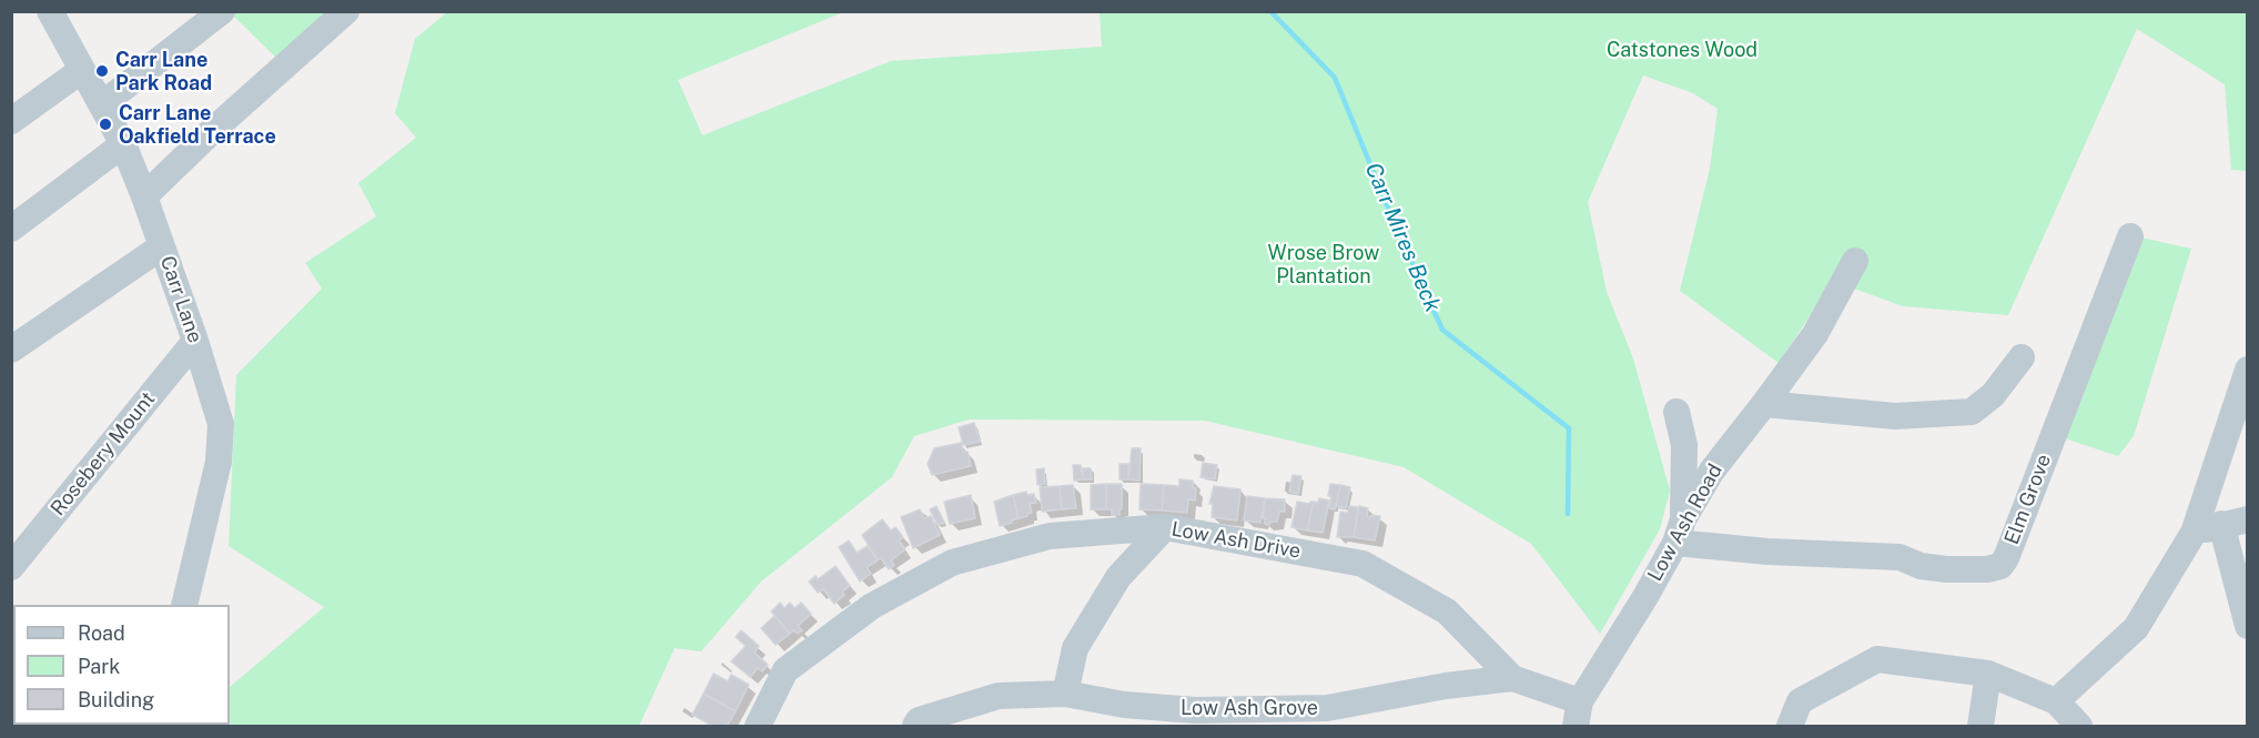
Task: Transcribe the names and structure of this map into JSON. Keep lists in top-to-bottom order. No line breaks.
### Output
{"streets":{"street":["Carr Lane","Rosebery Mount","Elm Grove","Low Ash Road","Low Ash Drive","Low Ash Grove"]},"crossings":[["Carr Lane","Rosebery Mount"],["Elm Grove","Low Ash Road"],["Low Ash Road","Low Ash Drive"],["Low Ash Drive","Low Ash Grove"]],"water":["Carr Mires Beck"],"parks":["Catstones Wood","Wrose Brow Plantation"],"places":["Carr Lane Park Road","Carr Lane Oakfield Terrace"],"legend":["Road","Park","Building"]}
